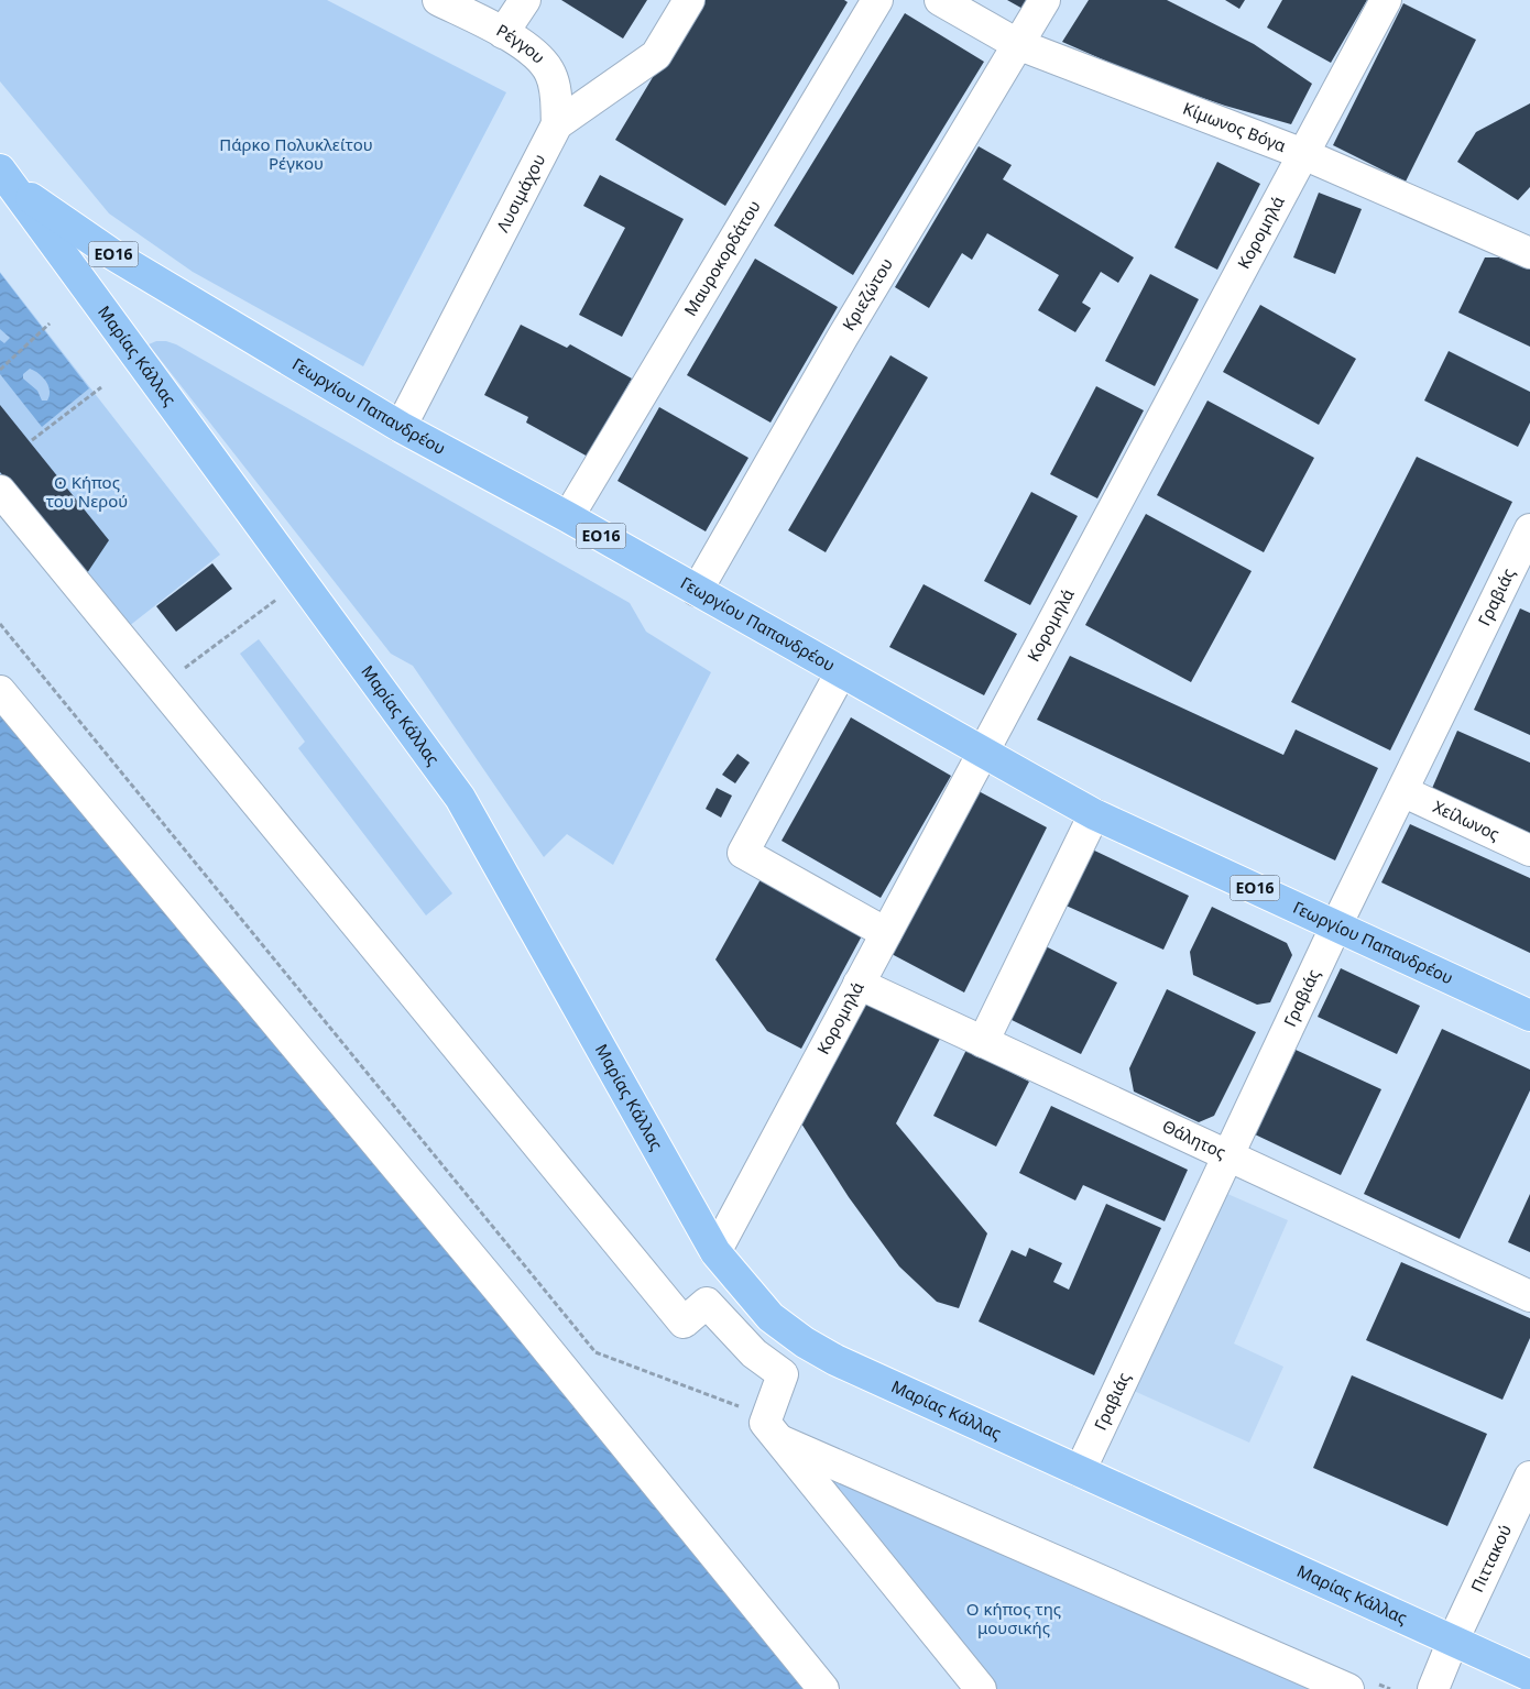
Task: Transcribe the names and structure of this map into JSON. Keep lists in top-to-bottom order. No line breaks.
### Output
{"streets":{"main road":["ΕΟ16","Μαρίας Κάλλας","Γεωργίου Παπανδρέου"],"street":["Ρέγγου","Κίμωνος Βόγα","Λυσιμάχου","Κορομηλά","Μαυροκορδάτου","Κριεζώτου","Γραβιάς","Χείλωνος","Θάλητος","Πιττακού"]},"crossings":[["Ρέγγου","Λυσιμάχου"],["Κίμωνος Βόγα","Κορομηλά"],["Κίμωνος Βόγα","Κριεζώτου"],["Λυσιμάχου","Γεωργίου Παπανδρέου"],["Κορομηλά","Μαρίας Κάλλας"],["Κορομηλά","Γεωργίου Παπανδρέου"],["Κορομηλά","Θάλητος"],["Μαυροκορδάτου","Γεωργίου Παπανδρέου"],["Κριεζώτου","Γεωργίου Παπανδρέου"],["Μαρίας Κάλλας","Γεωργίου Παπανδρέου"],["Μαρίας Κάλλας","Γραβιάς"],["Μαρίας Κάλλας","Πιττακού"],["Γεωργίου Παπανδρέου","Γραβιάς"],["Γραβιάς","Χείλωνος"],["Γραβιάς","Θάλητος"]],"parks":["Πάρκο Πολυκλείτου Ρέγκου","Ο Κήπος του Νερού","Ο κήπος της μουσικής"]}
